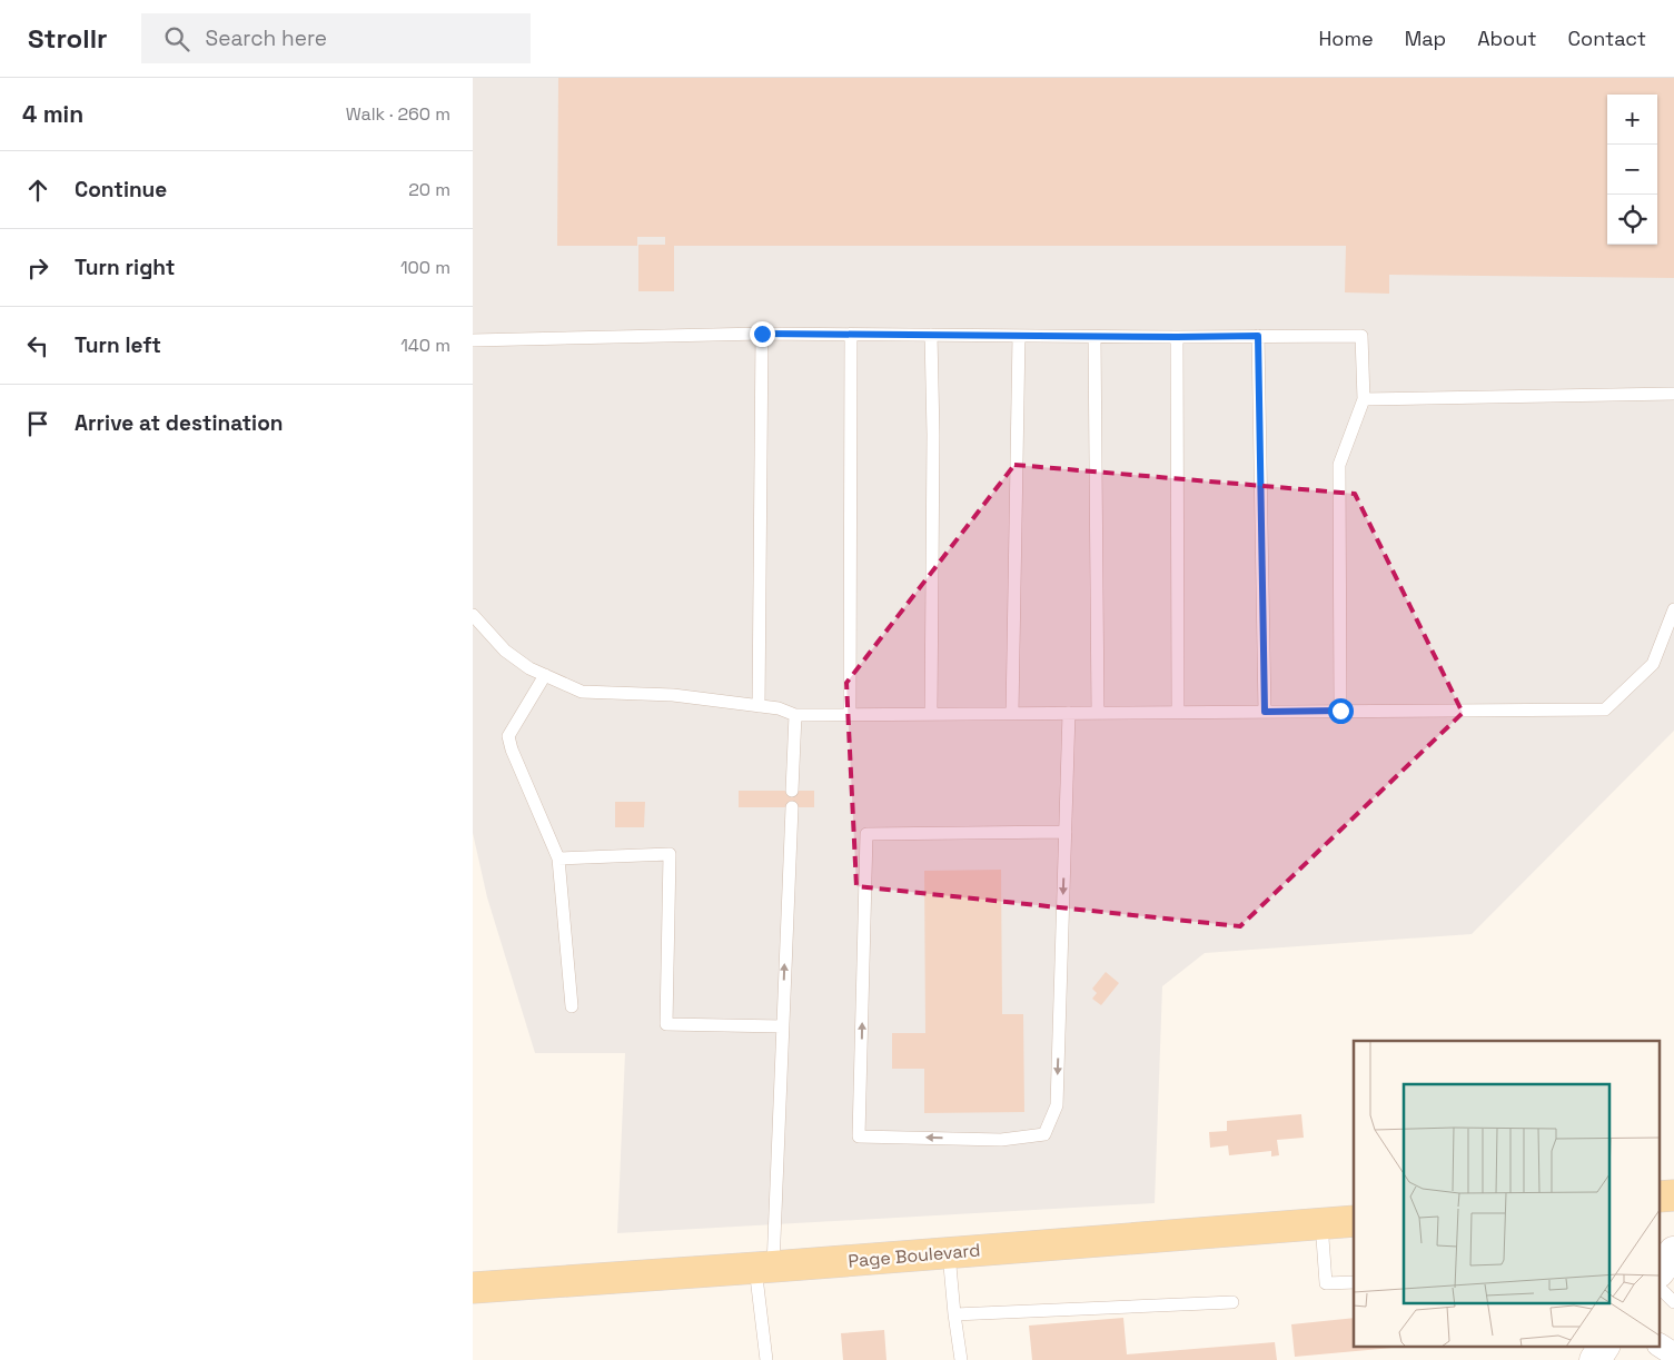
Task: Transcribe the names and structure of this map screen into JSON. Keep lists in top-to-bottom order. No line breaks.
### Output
{"streets":{"main road":["Page Boulevard"]},"page":{"header":"Strollr","search":"Search here","nav":["Home","Map","About","Contact"],"heading":["4 min","Walk · 260 m"],"map_buttons":["+","−"],"list":[["Continue","20 m"],["Turn right","100 m"],["Turn left","140 m"],"Arrive at destination"]}}
